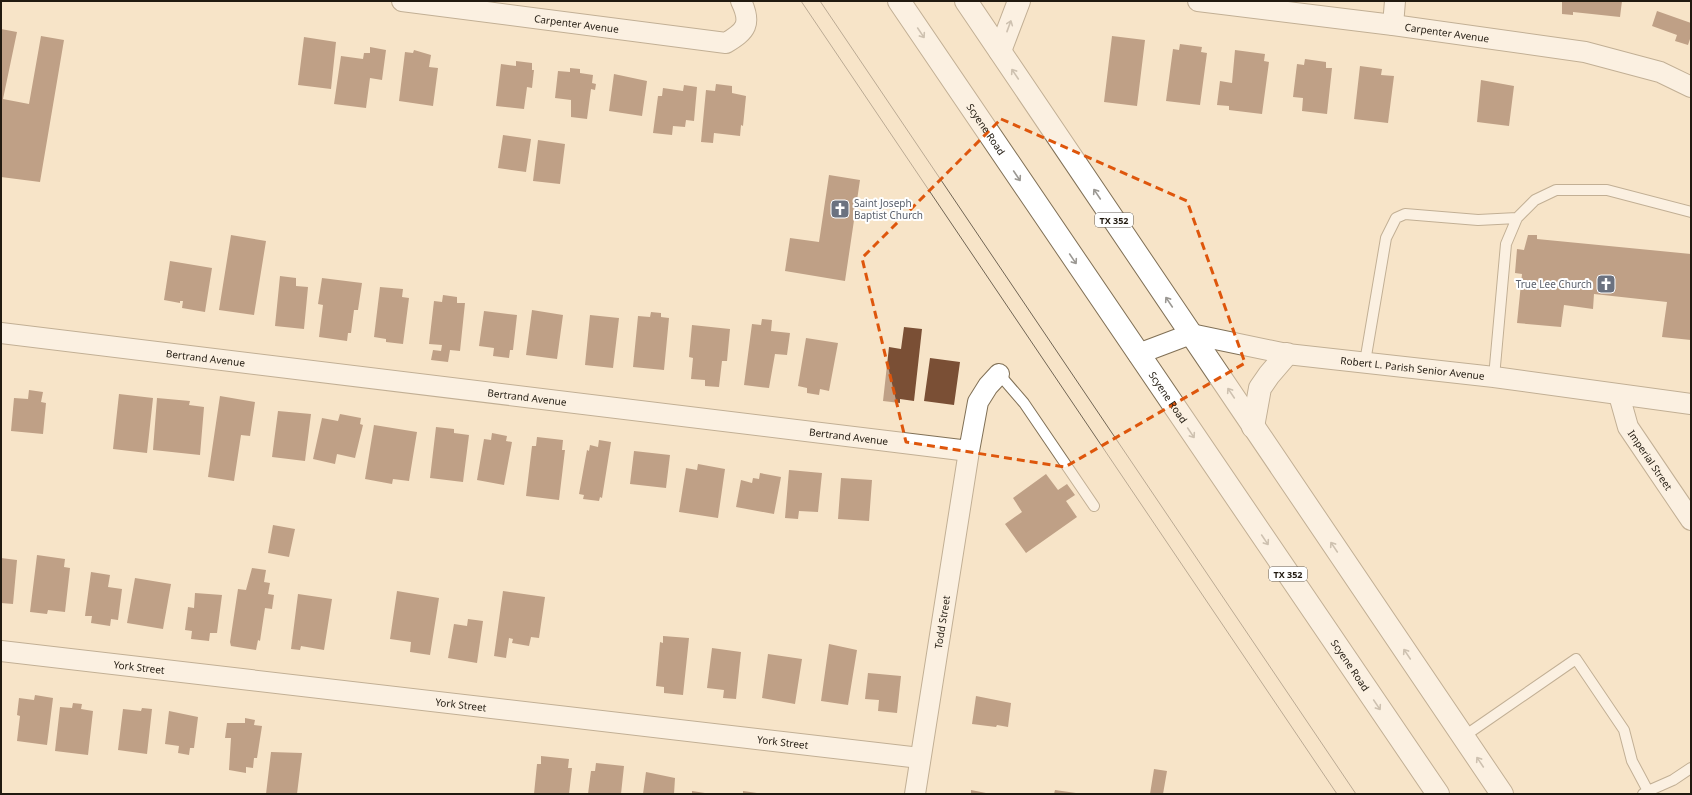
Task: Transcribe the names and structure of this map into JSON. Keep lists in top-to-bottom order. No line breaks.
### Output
{"streets":{"main road":["Scyene Road","TX 352"],"street":["Carpenter Avenue","Bertrand Avenue","Robert L. Parish Senior Avenue","Imperial Street","Todd Street","York Street"]},"crossings":[["TX 352","Robert L. Parish Senior Avenue"],["Bertrand Avenue","Todd Street"],["Robert L. Parish Senior Avenue","Imperial Street"],["Todd Street","York Street"]],"places":{"church":["Saint Joseph Baptist Church","True Lee Church"]}}
